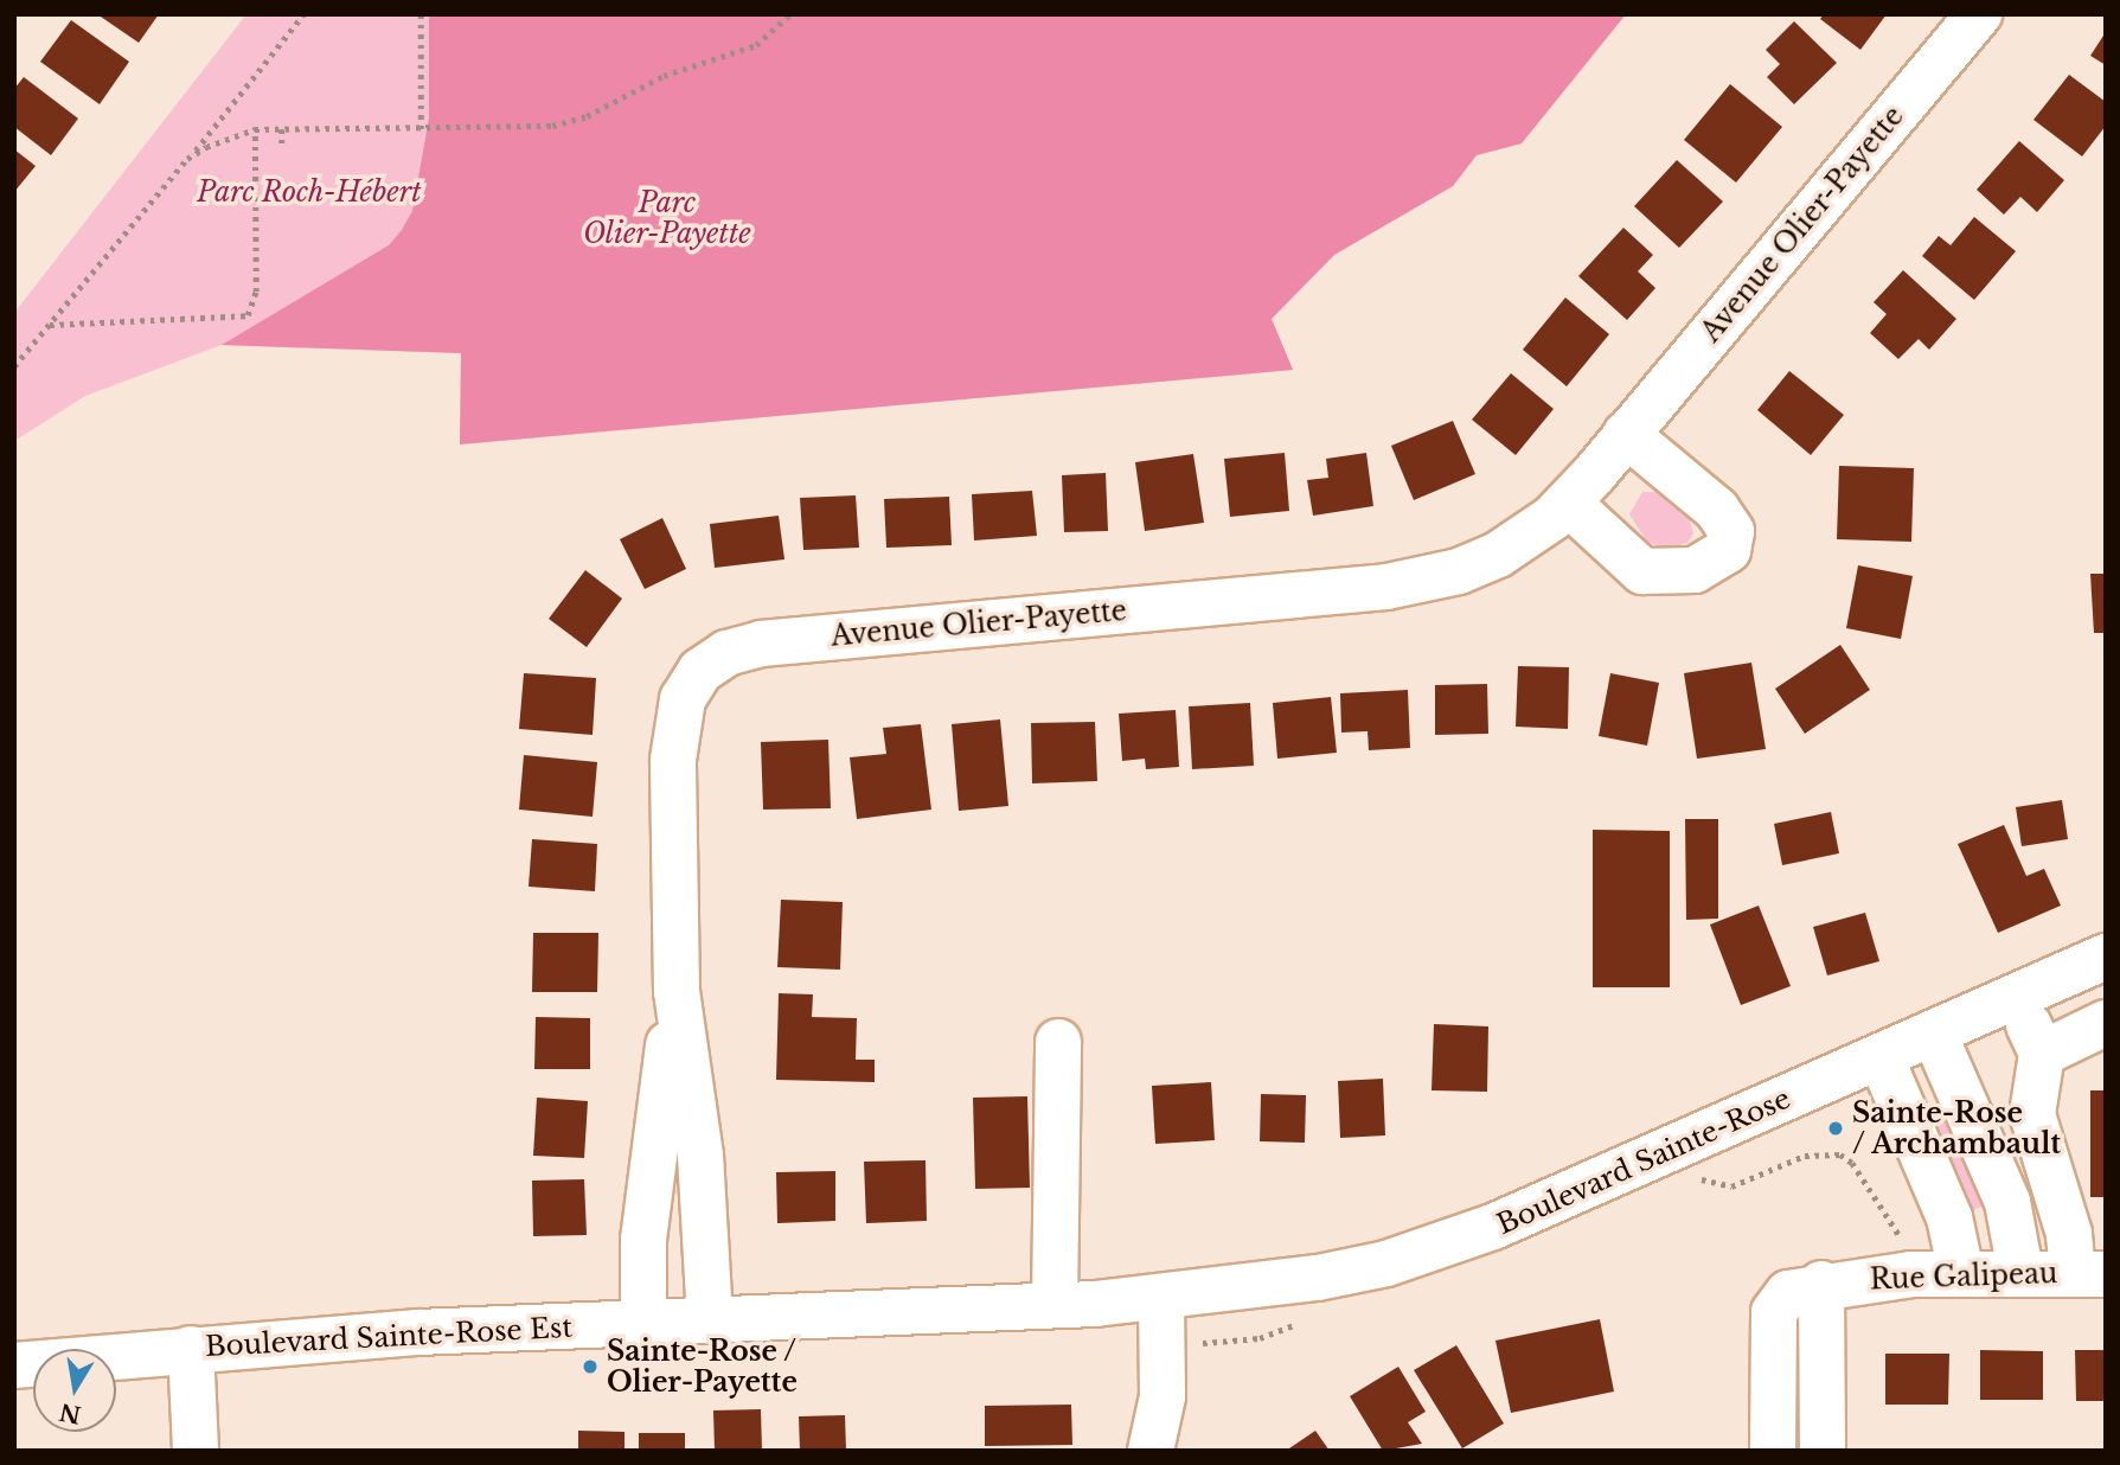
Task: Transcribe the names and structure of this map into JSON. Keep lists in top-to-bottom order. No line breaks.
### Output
{"streets":{"street":["Avenue Olier-Payette","Boulevard Sainte-Rose","Rue Galipeau","Boulevard Sainte-Rose Est"]},"crossings":[["Avenue Olier-Payette","Boulevard Sainte-Rose Est"],["Boulevard Sainte-Rose","Boulevard Sainte-Rose Est"]],"parks":["Parc Roch-Hébert","Parc Olier-Payette"],"places":["Sainte-Rose / Archambault","Sainte-Rose / Olier-Payette"],"north":"bottom"}
